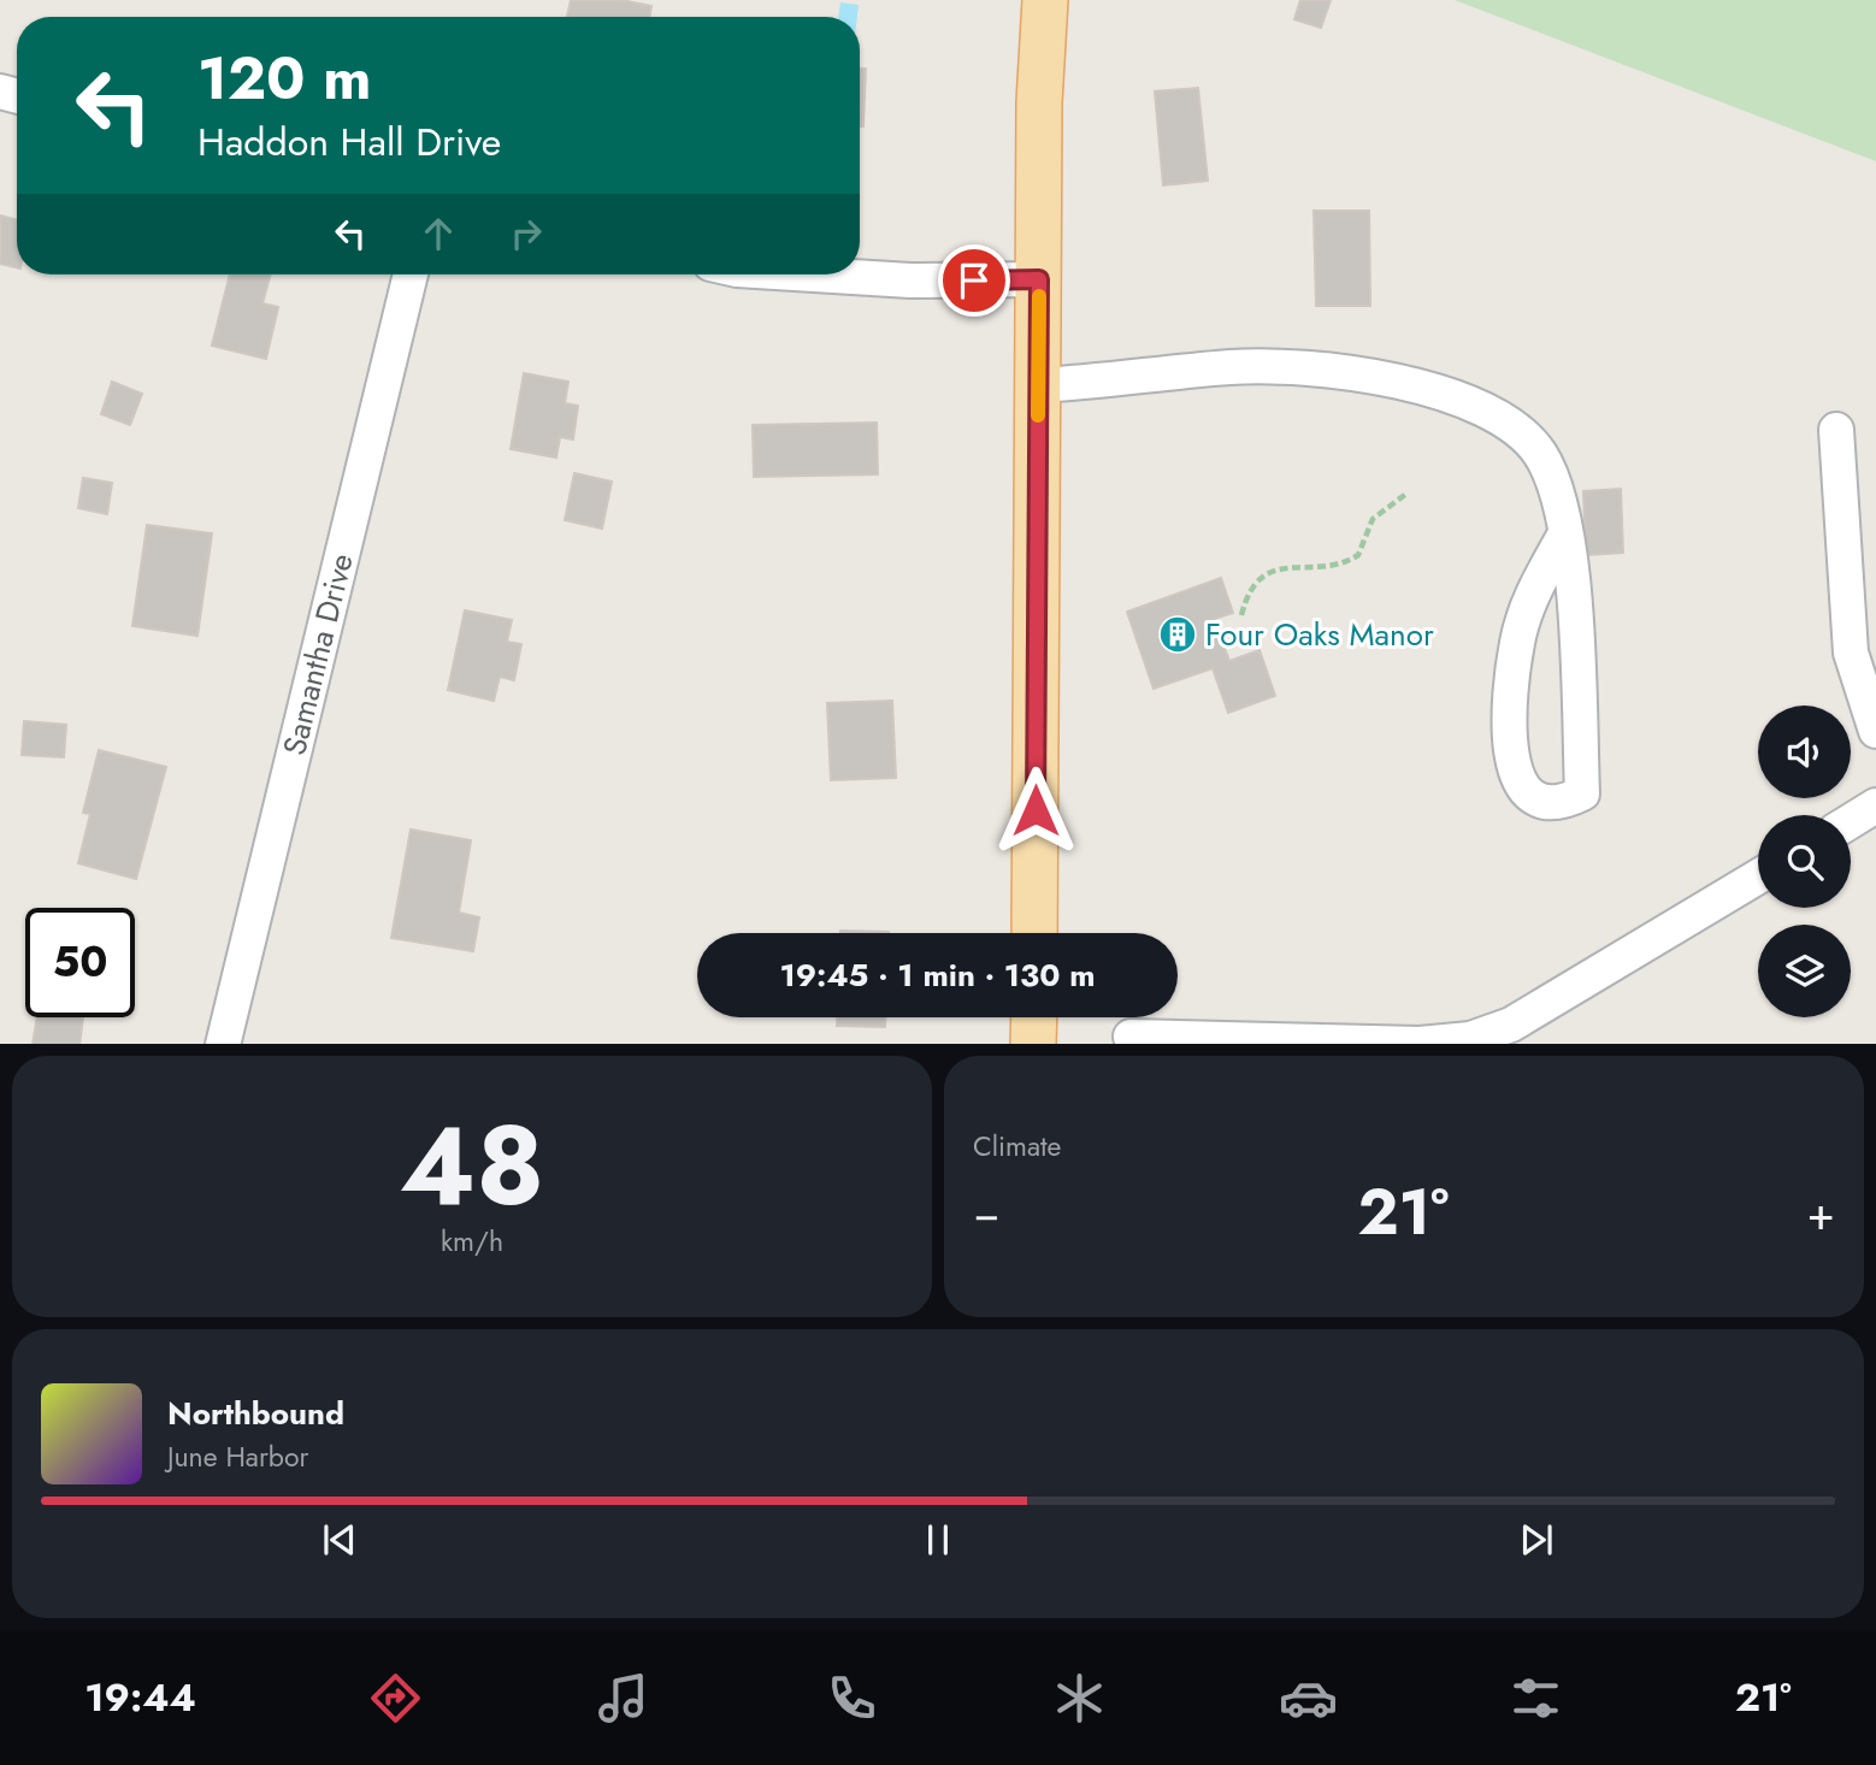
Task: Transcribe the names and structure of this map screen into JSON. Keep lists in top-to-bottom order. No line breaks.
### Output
{"streets":{"street":["Samantha Drive"]},"places":{"building":["Four Oaks Manor"]},"page":{"turn":["120 m","Haddon Hall Drive"],"limit":"50","trip":"19:45 · 1 min · 130 m","tile":[["48","km/h"],"Climate"],"heat":["−","21°","+"],"song":["Northbound","June Harbor"],"tabs":["19:44","21°"]}}
